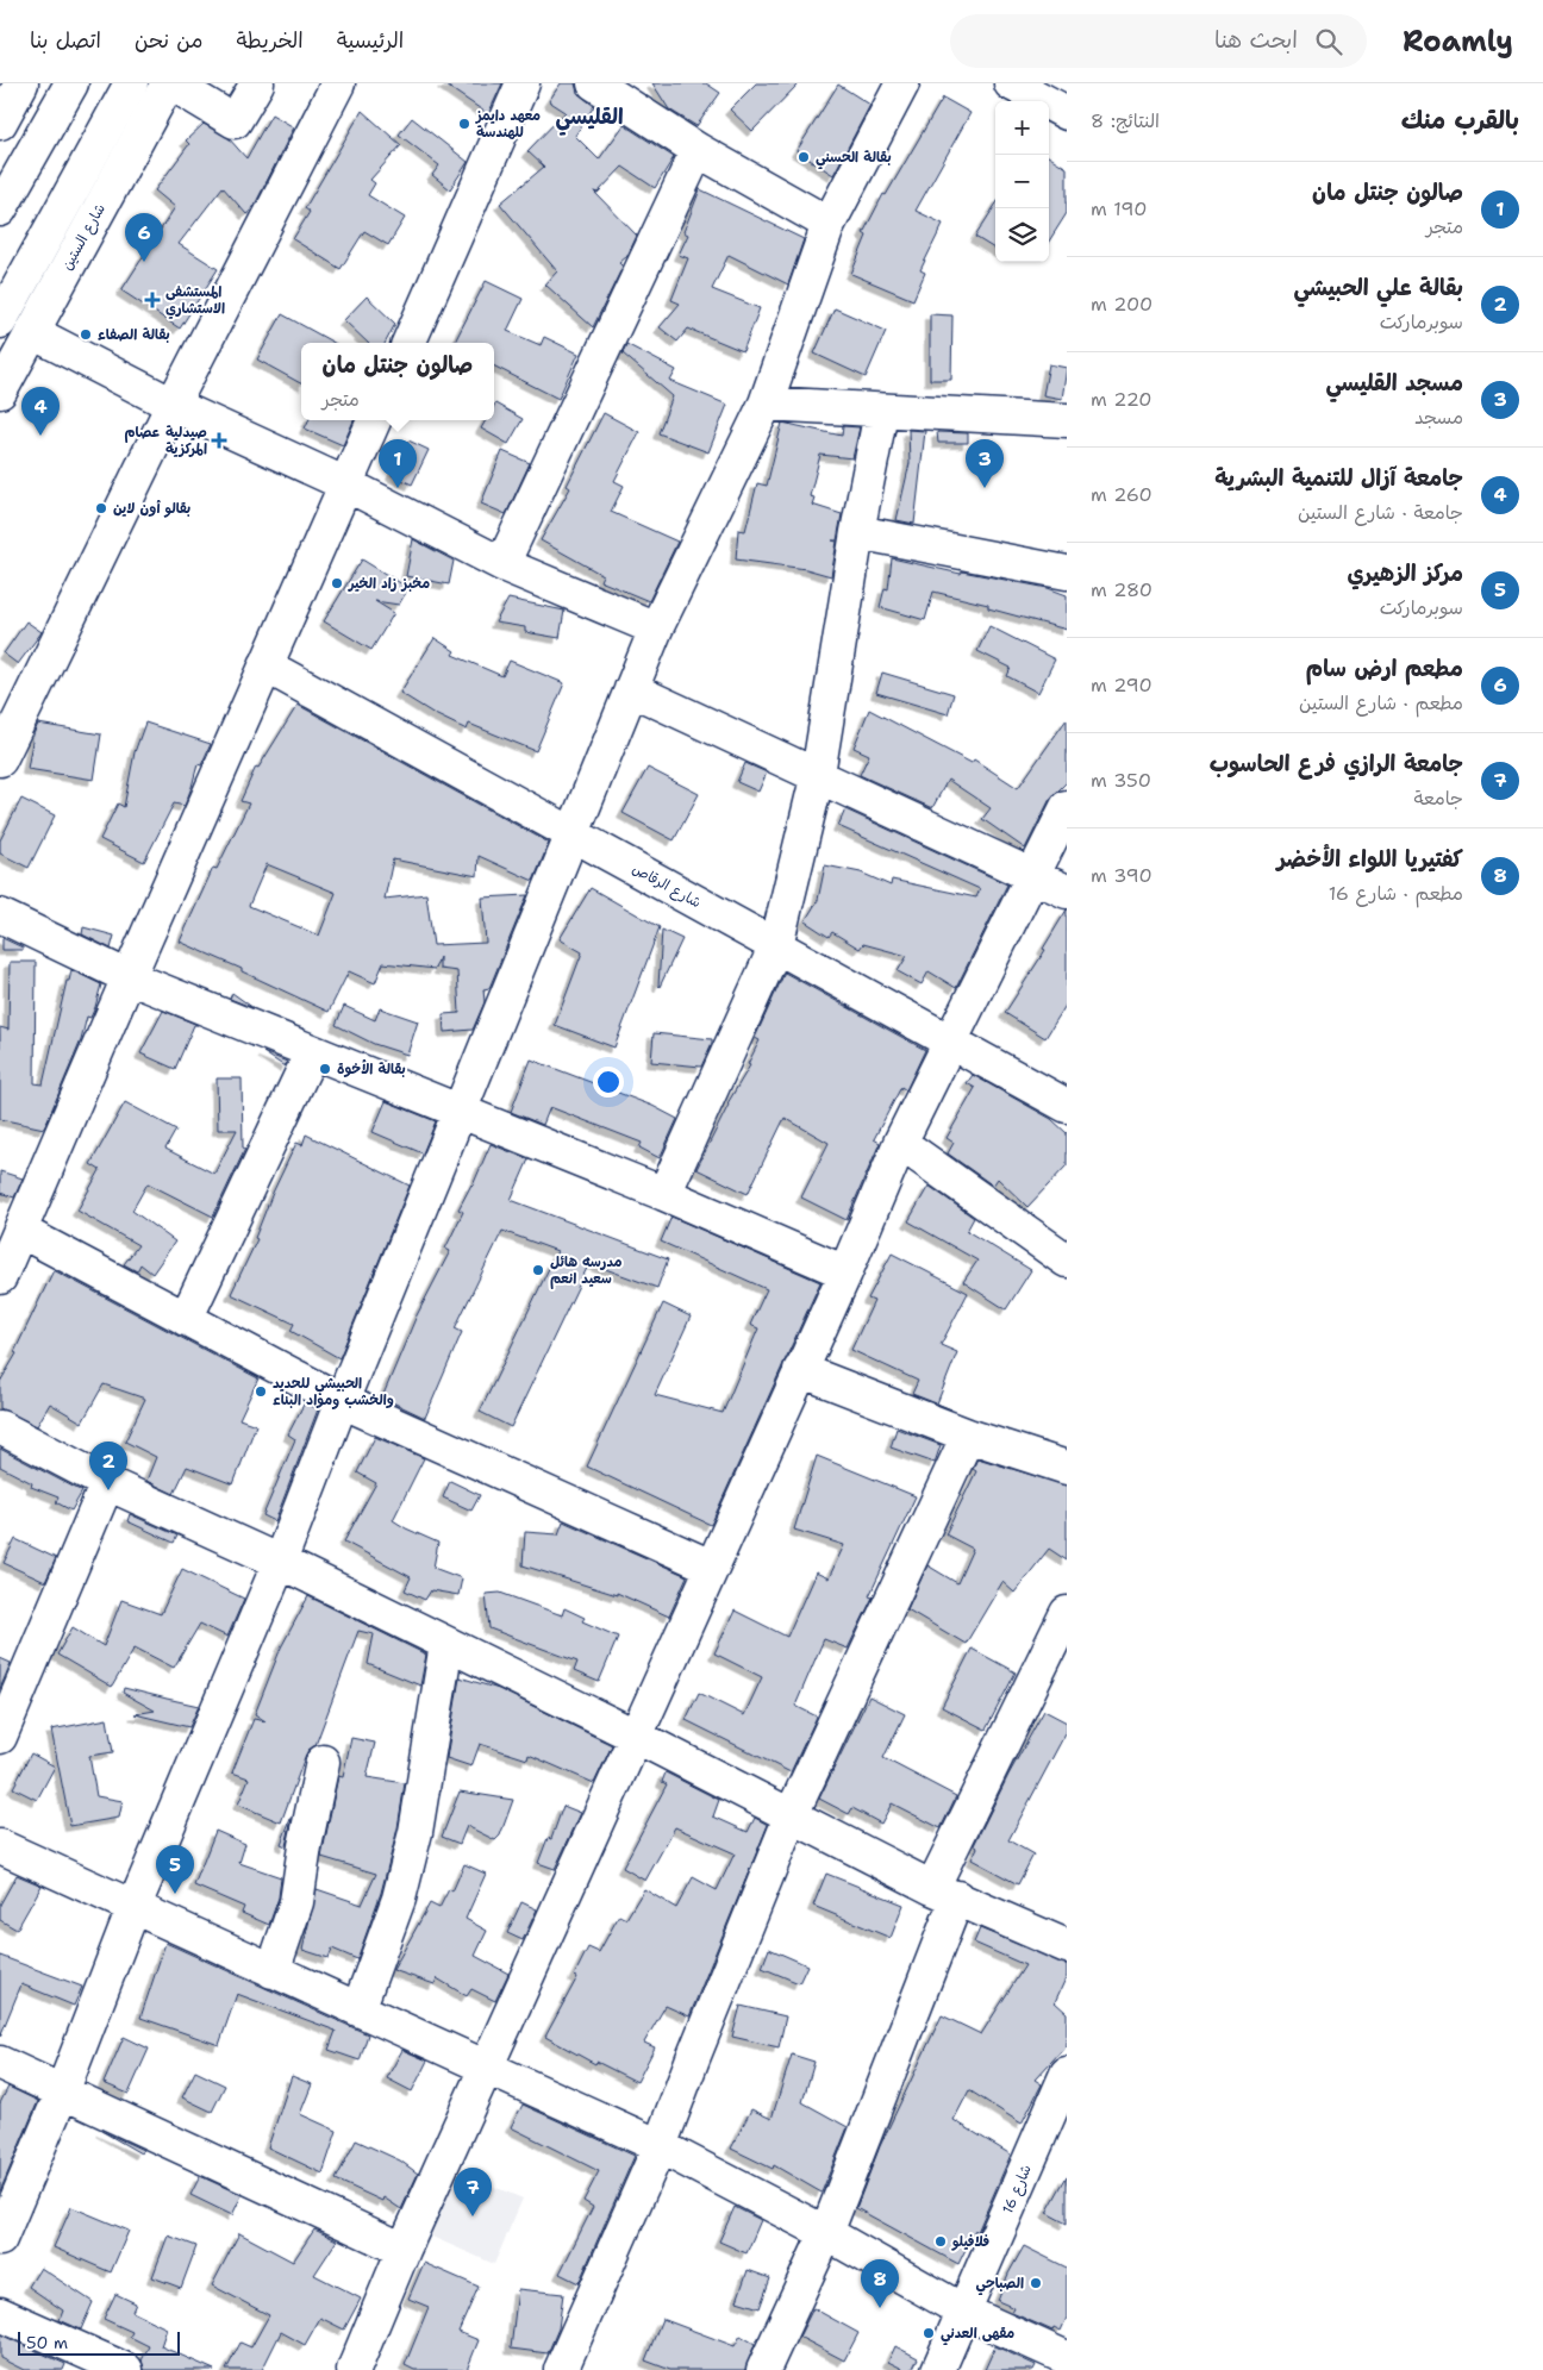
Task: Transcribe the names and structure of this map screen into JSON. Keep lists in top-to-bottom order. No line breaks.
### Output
{"streets":{"main road":["شارع الستين","شارع الرقاص","شارع 16"]},"districts":["القليسي"],"places":{"other":["معهد دايمز للهندسة","بقالة الحسني","بقالة الصفاء","بقالو أون لاين","مخبز زاد الخير","بقالة الأخوة","مدرسه هائل سعيد انعم","الحبيشي للحديد والخشب ومواد البناء","فلافيلو","الصباحي","مقهى العدني"],"health":["المستشفى الاستشاري","صيدلية عصام المركزية"]},"scale_bar":"50 m","page":{"header":"Roamly","search":"ابحث هنا","nav":["الرئيسية","الخريطة","من نحن","اتصل بنا"],"heading":["بالقرب منك","النتائج: 8"],"map_buttons":["+","−"],"list":[{"mark":"1","name":"صالون جنتل مان","note":"متجر","value":"190 m"},{"mark":"2","name":"بقالة علي الحبيشي","note":"سوبرماركت","value":"200 m"},{"mark":"3","name":"مسجد القليسي","note":"مسجد","value":"220 m"},{"mark":"4","name":"جامعة آزال للتنمية البشرية","note":"جامعة · شارع الستين","value":"260 m"},{"mark":"5","name":"مركز الزهيري","note":"سوبرماركت","value":"280 m"},{"mark":"6","name":"مطعم ارض سام","note":"مطعم · شارع الستين","value":"290 m"},{"mark":"7","name":"جامعة الرازي فرع الحاسوب","note":"جامعة","value":"350 m"},{"mark":"8","name":"كفتيريا اللواء الأخضر","note":"مطعم · شارع 16","value":"390 m"}],"pins":["6","4","1","3","2","5","7","8"],"popup":["صالون جنتل مان","متجر"],"scale":"50 m"}}
